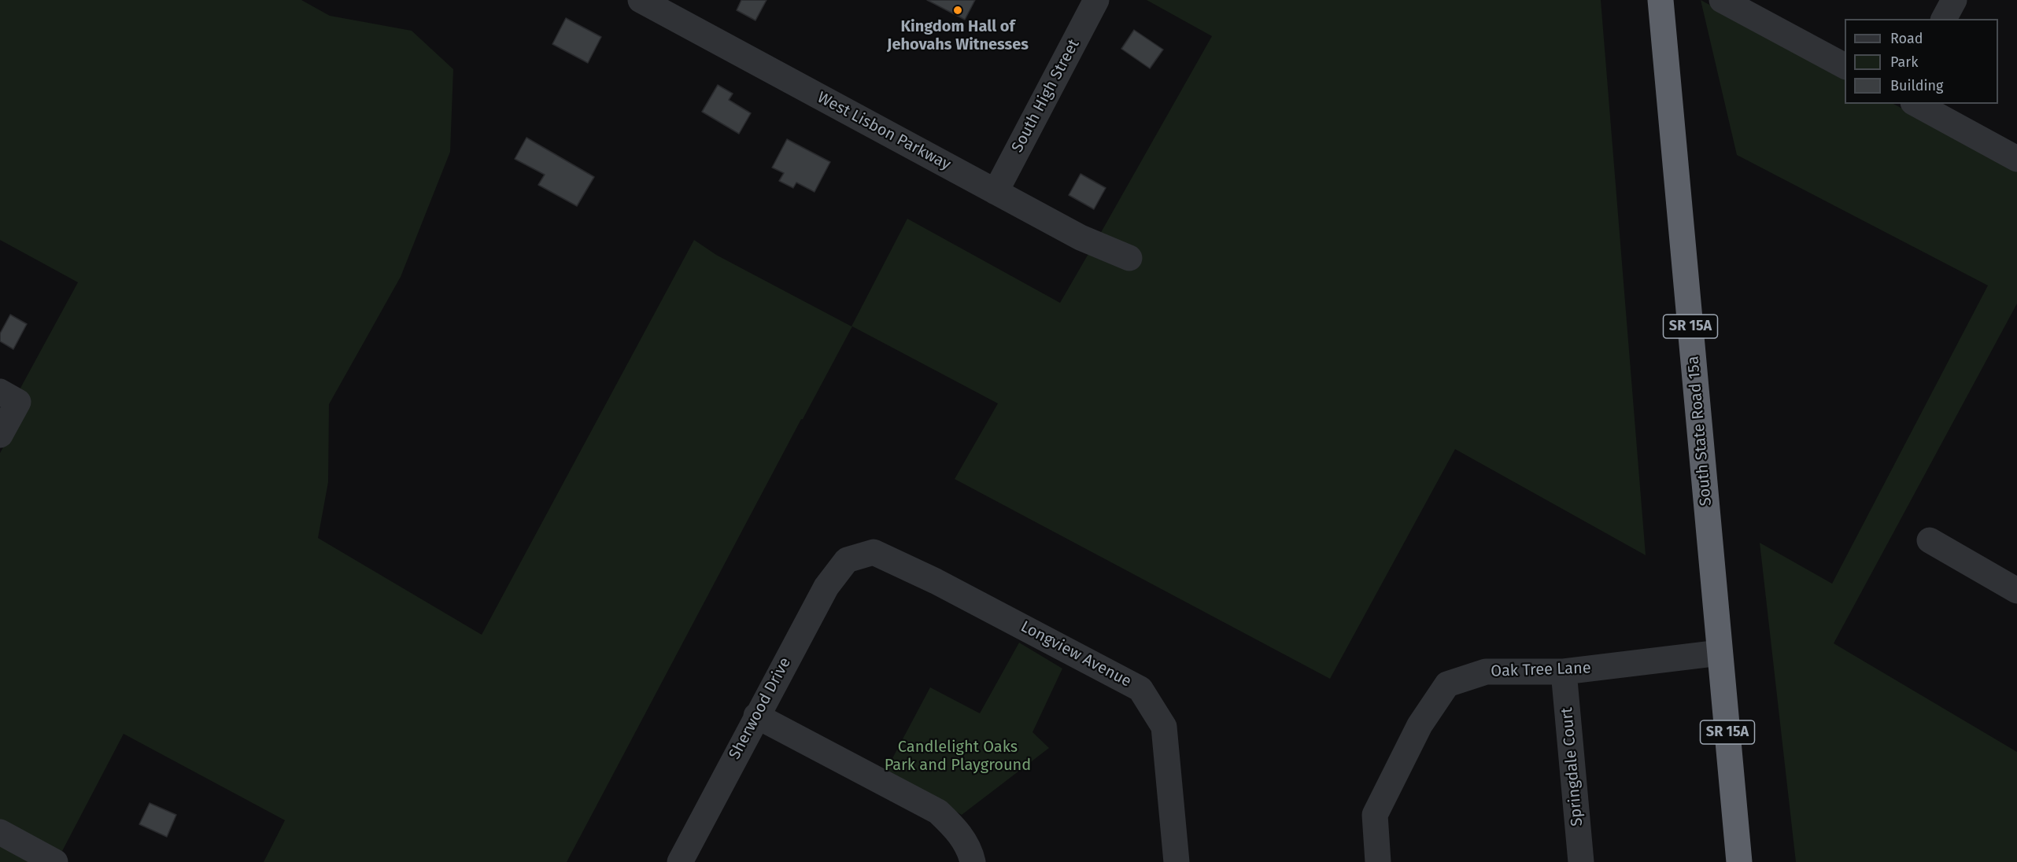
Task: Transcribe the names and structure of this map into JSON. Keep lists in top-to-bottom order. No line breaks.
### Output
{"streets":{"highway":["SR 15A","South State Road 15a"],"street":["South High Street","West Lisbon Parkway","Longview Avenue","Oak Tree Lane","Sherwood Drive","Springdale Court"]},"crossings":[["South High Street","West Lisbon Parkway"],["South State Road 15a","Oak Tree Lane"],["Longview Avenue","Sherwood Drive"],["Oak Tree Lane","Springdale Court"]],"parks":["Candlelight Oaks Park and Playground"],"places":["Kingdom Hall of Jehovahs Witnesses"],"legend":["Road","Park","Building"]}
